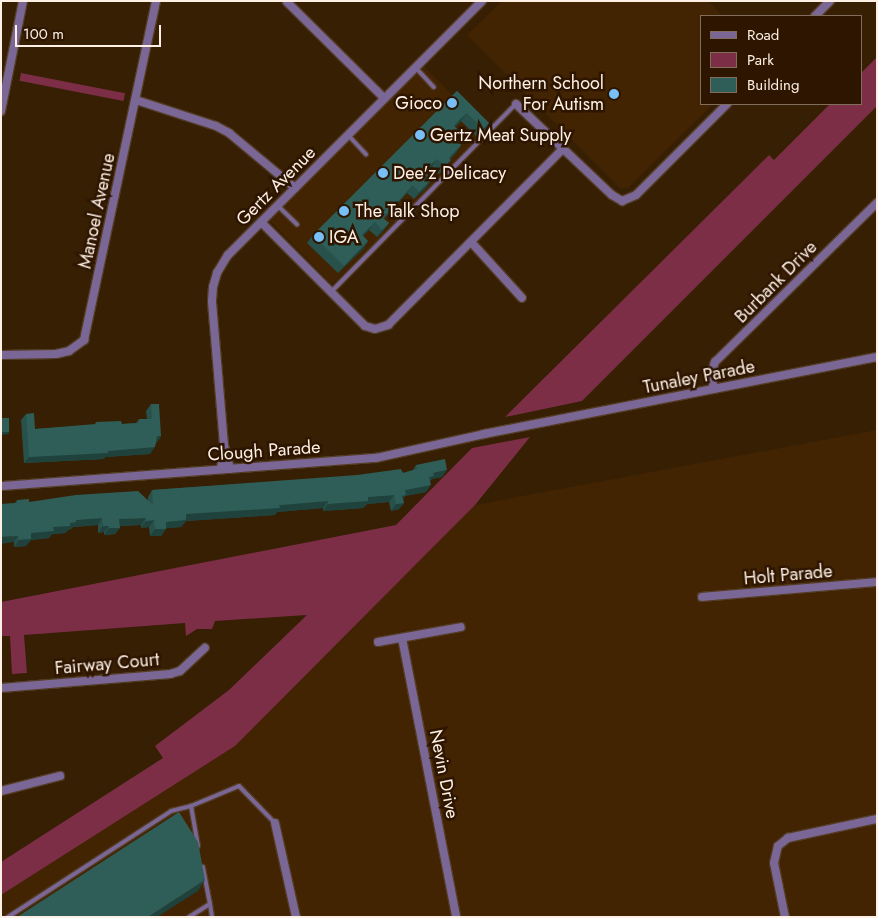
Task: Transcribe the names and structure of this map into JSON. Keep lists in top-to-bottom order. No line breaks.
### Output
{"streets":{"street":["Gertz Avenue","Manoel Avenue","Burbank Drive","Tunaley Parade","Clough Parade","Holt Parade","Fairway Court","Nevin Drive"]},"crossings":[["Gertz Avenue","Clough Parade"],["Burbank Drive","Tunaley Parade"],["Tunaley Parade","Clough Parade"]],"places":["Northern School For Autism","Gioco","Gertz Meat Supply","Dee'z Delicacy","The Talk Shop","IGA"],"legend":["Road","Park","Building"],"scale_bar":"100 m"}
